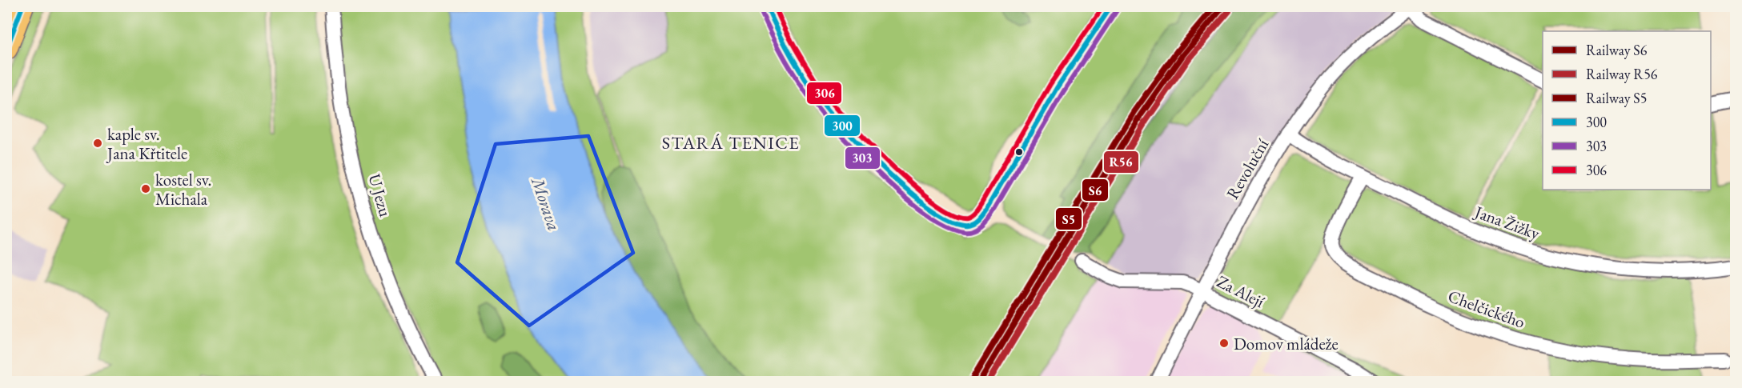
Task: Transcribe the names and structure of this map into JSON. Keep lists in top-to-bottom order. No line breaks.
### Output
{"streets":{"street":["Revoluční","U Jezu","Jana Žižky","Za Alejí","Chelčického"]},"crossings":[["Revoluční","Jana Žižky"],["Revoluční","Za Alejí"],["Jana Žižky","Chelčického"]],"districts":["STARÁ TENICE"],"water":["Morava"],"places":["kaple sv. Jana Křtitele","kostel sv. Michala","Domov mládeže"],"lines":["rail line S6","rail line S5","transit line 300","transit line 306","transit line 303","rail line R56"],"legend":["Railway S6","Railway R56","Railway S5","300","303","306"]}
